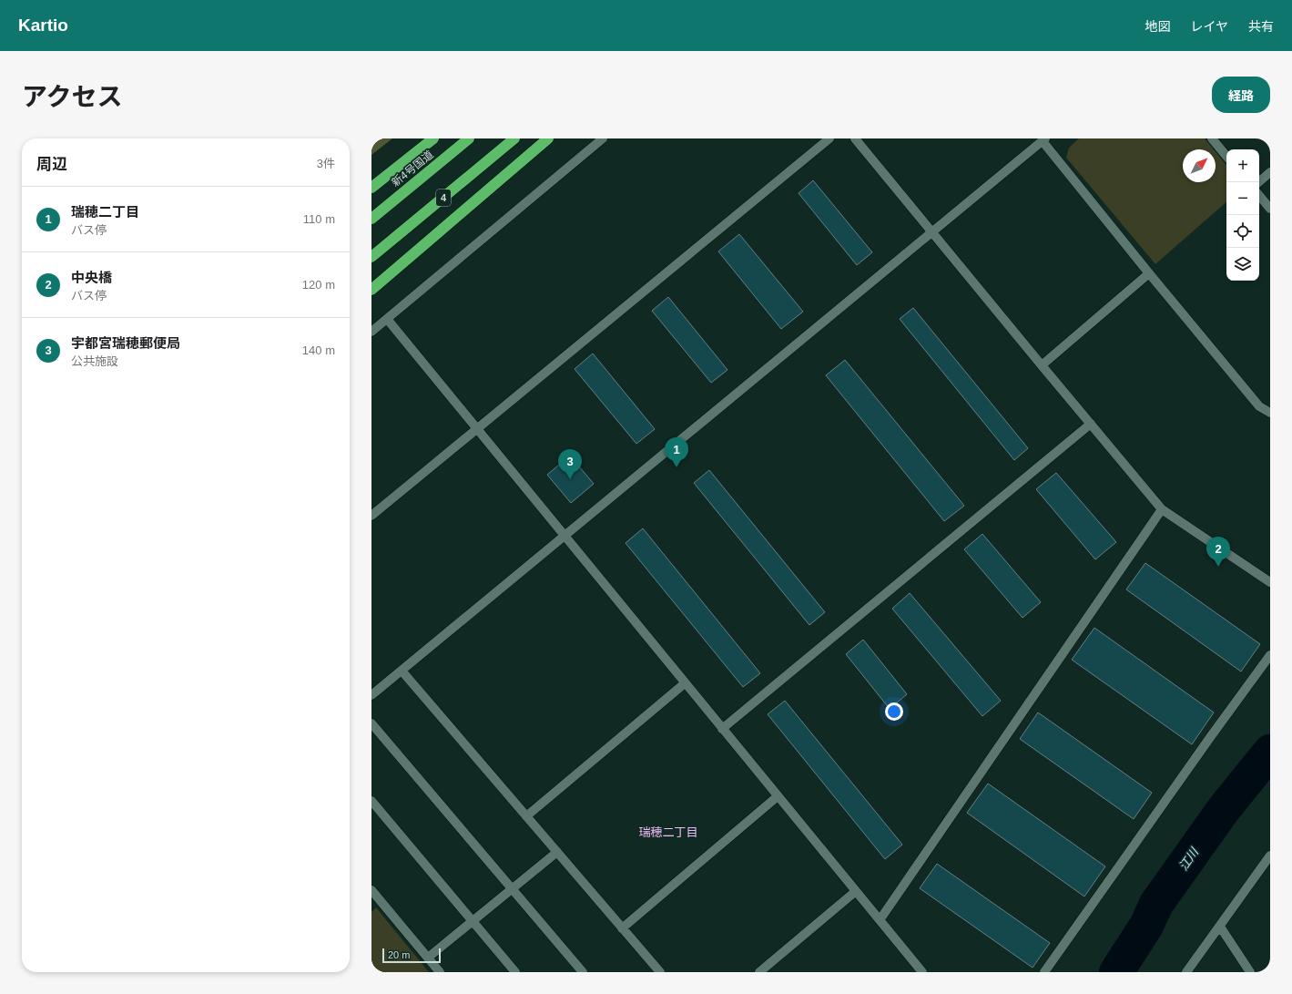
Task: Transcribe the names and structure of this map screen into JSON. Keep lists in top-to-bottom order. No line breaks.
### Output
{"streets":{"highway":["新4号国道","4"]},"districts":["瑞穂二丁目"],"water":["江川"],"scale_bar":"20 m","north":"top right","page":{"header":"Kartio","nav":["地図","レイヤ","共有"],"title":"アクセス","buttons":"経路","heading":["周辺","3件"],"map_buttons":["+","−"],"list":[{"mark":"1","name":"瑞穂二丁目","note":"バス停","value":"110 m"},{"mark":"2","name":"中央橋","note":"バス停","value":"120 m"},{"mark":"3","name":"宇都宮瑞穂郵便局","note":"公共施設","value":"140 m"}],"pins":["1","3","2"],"scale":"20 m"}}
